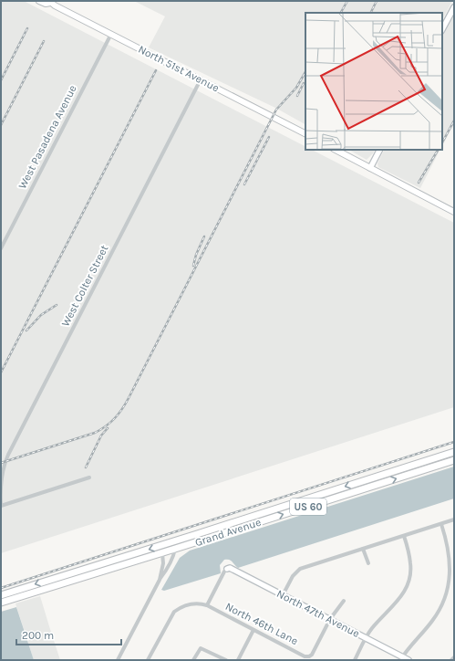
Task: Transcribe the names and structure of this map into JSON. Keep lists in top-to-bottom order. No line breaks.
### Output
{"streets":{"highway":["US 60","Grand Avenue"],"main road":["North 51st Avenue"],"street":["West Pasadena Avenue","West Colter Street","North 47th Avenue","North 46th Lane"]},"crossings":[["North 51st Avenue","West Pasadena Avenue"],["North 51st Avenue","West Colter Street"],["North 47th Avenue","North 46th Lane"]],"scale_bar":"200 m"}
